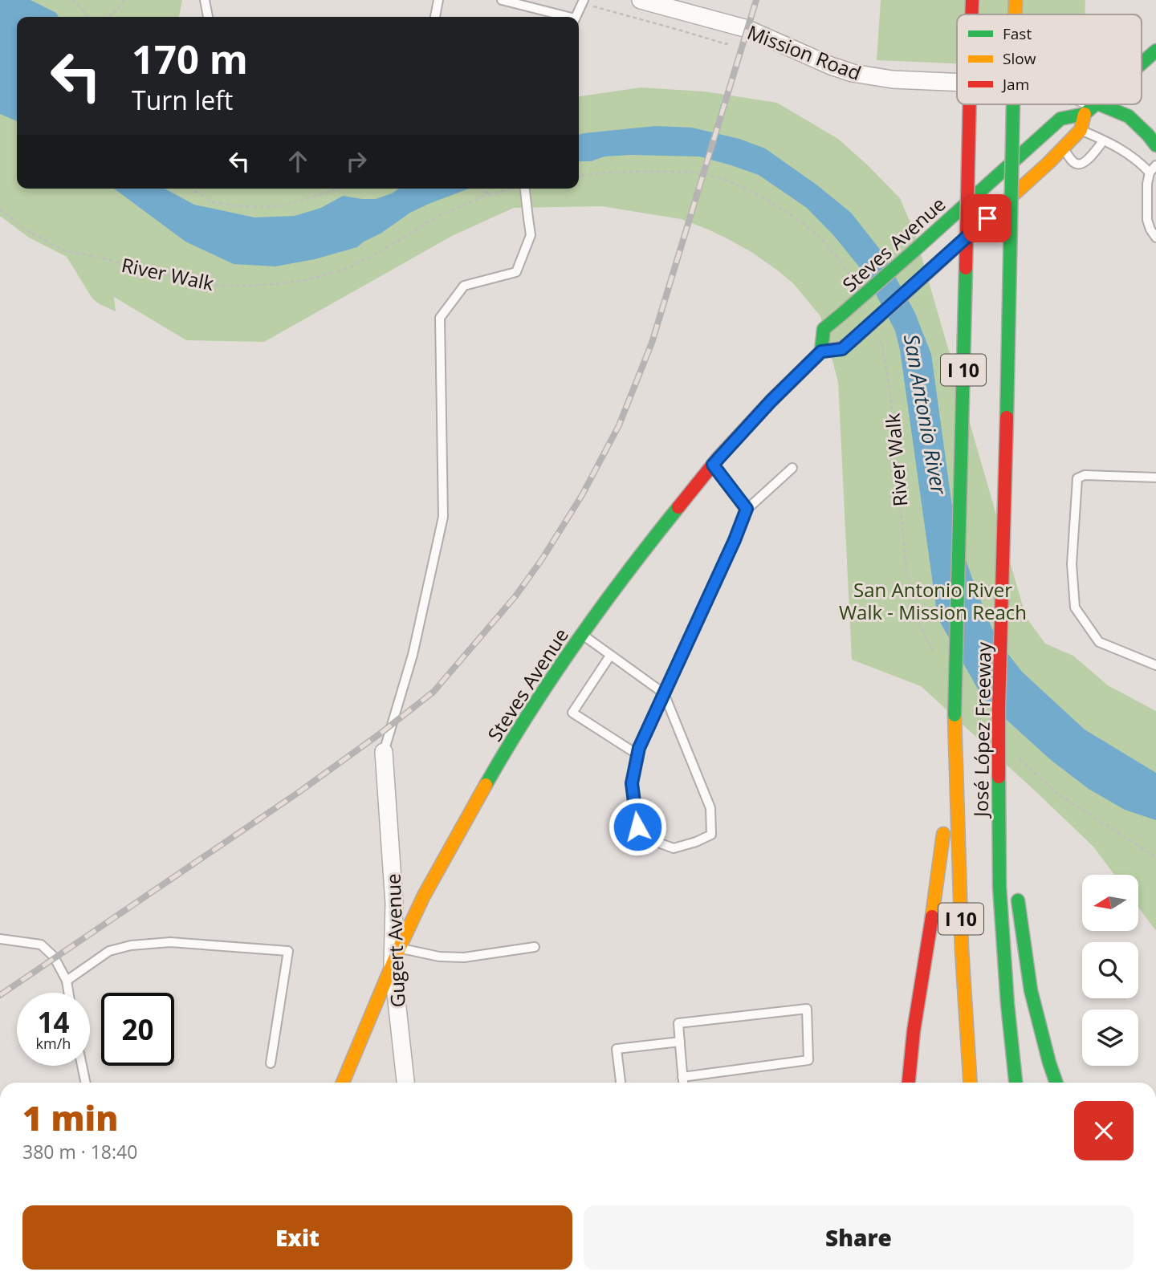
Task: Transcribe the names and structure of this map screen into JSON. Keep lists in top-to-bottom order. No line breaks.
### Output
{"streets":{"main road":["Mission Road","Steves Avenue","I 10","José López Freeway"],"street":["Gugert Avenue"],"path":["River Walk"]},"crossings":[["Mission Road","Steves Avenue"],["Steves Avenue","Gugert Avenue"]],"water":["San Antonio River"],"parks":["San Antonio River Walk - Mission Reach"],"legend":["Fast","Slow","Jam"],"north":"left","page":{"turn":["170 m","Turn left"],"speed":"14 km/h","limit":"20","heading":["1 min","380 m · 18:40"],"buttons":["Exit","Share"]}}
